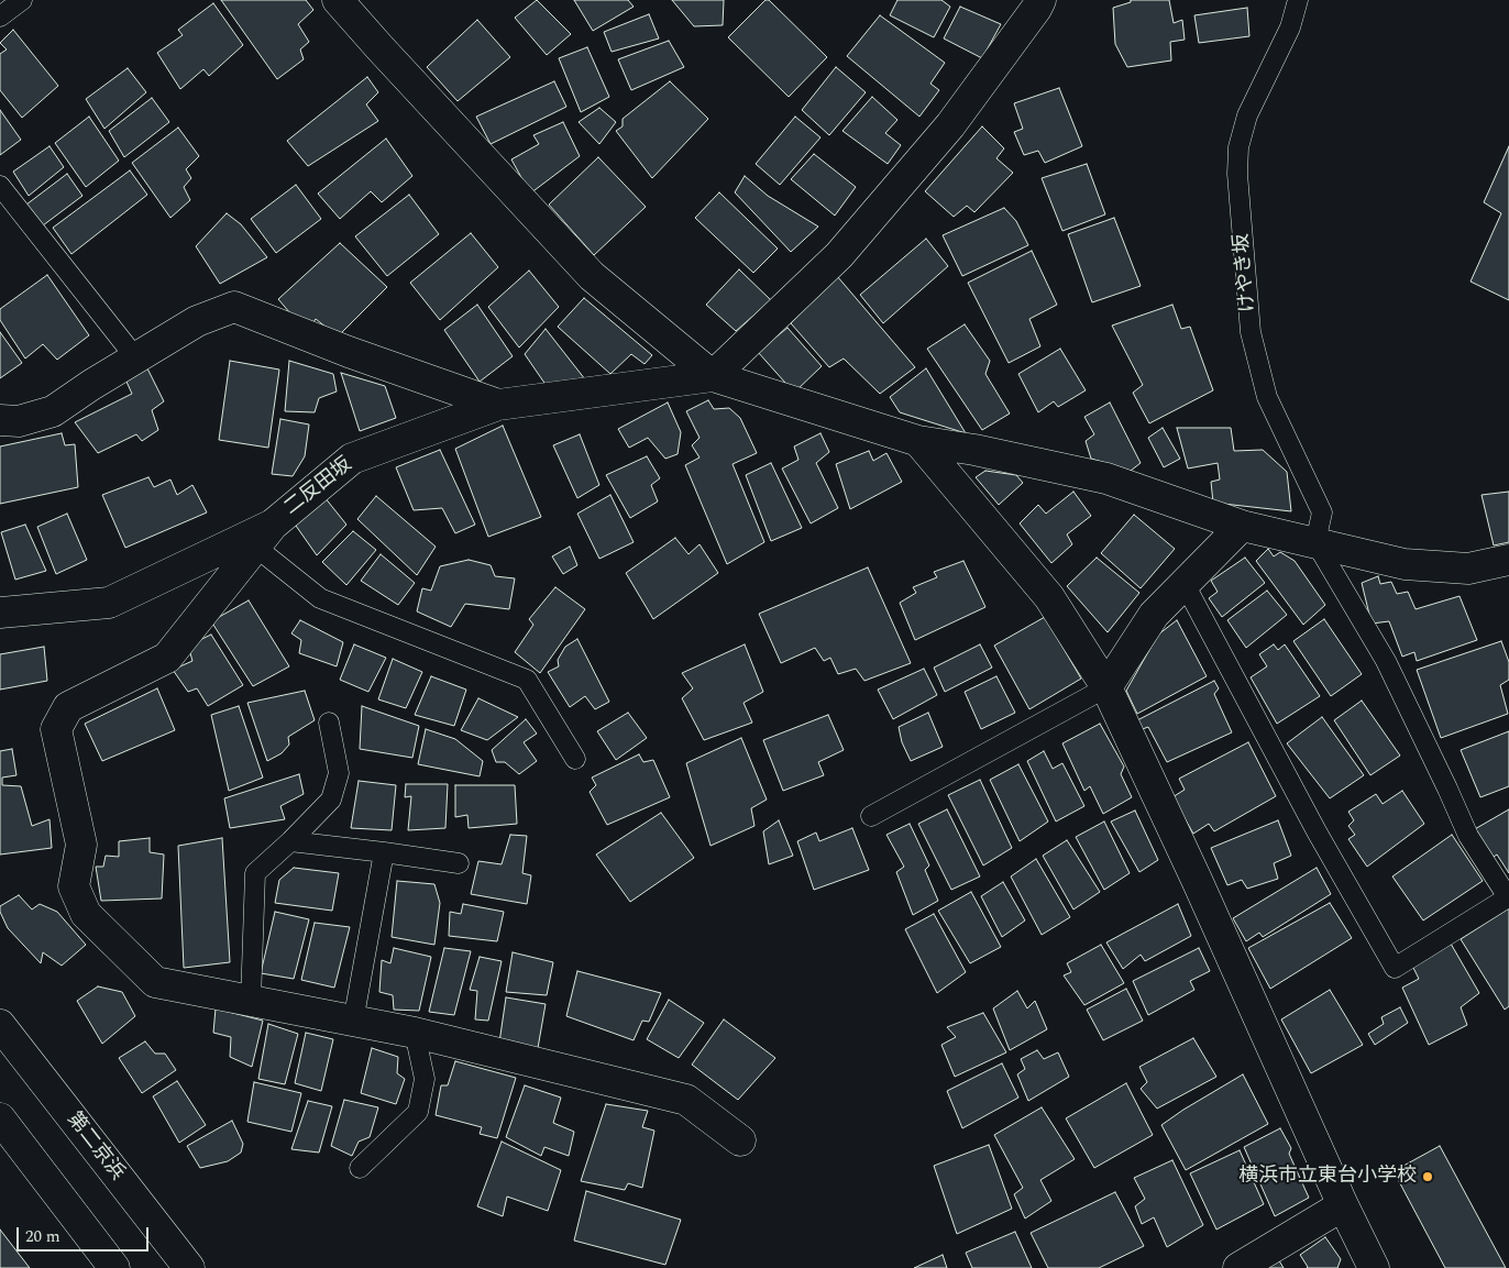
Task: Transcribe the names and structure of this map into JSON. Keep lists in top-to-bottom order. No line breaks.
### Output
{"streets":{"main road":["二反田坂","第二京浜"],"lane":["けやき坂"]},"places":["横浜市立東台小学校"],"scale_bar":"20 m"}
